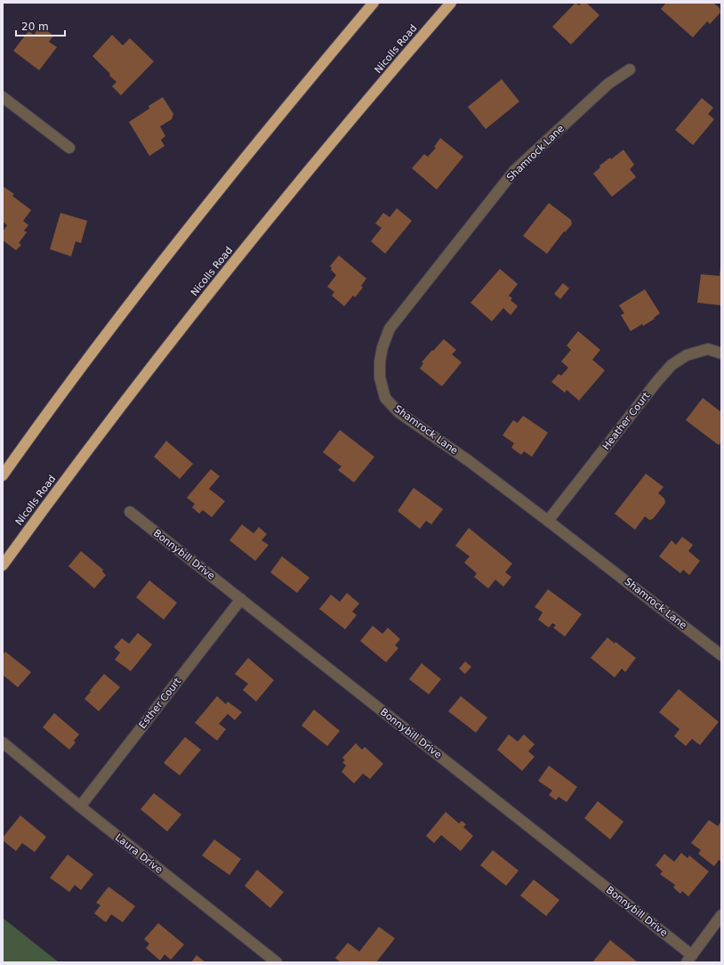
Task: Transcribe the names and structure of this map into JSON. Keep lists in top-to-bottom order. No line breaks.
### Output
{"streets":{"highway":["Nicolls Road"],"street":["Shamrock Lane","Heather Court","Bonnybill Drive","Esther Court","Laura Drive"]},"crossings":[["Shamrock Lane","Heather Court"],["Bonnybill Drive","Esther Court"],["Esther Court","Laura Drive"]],"scale_bar":"20 m"}
